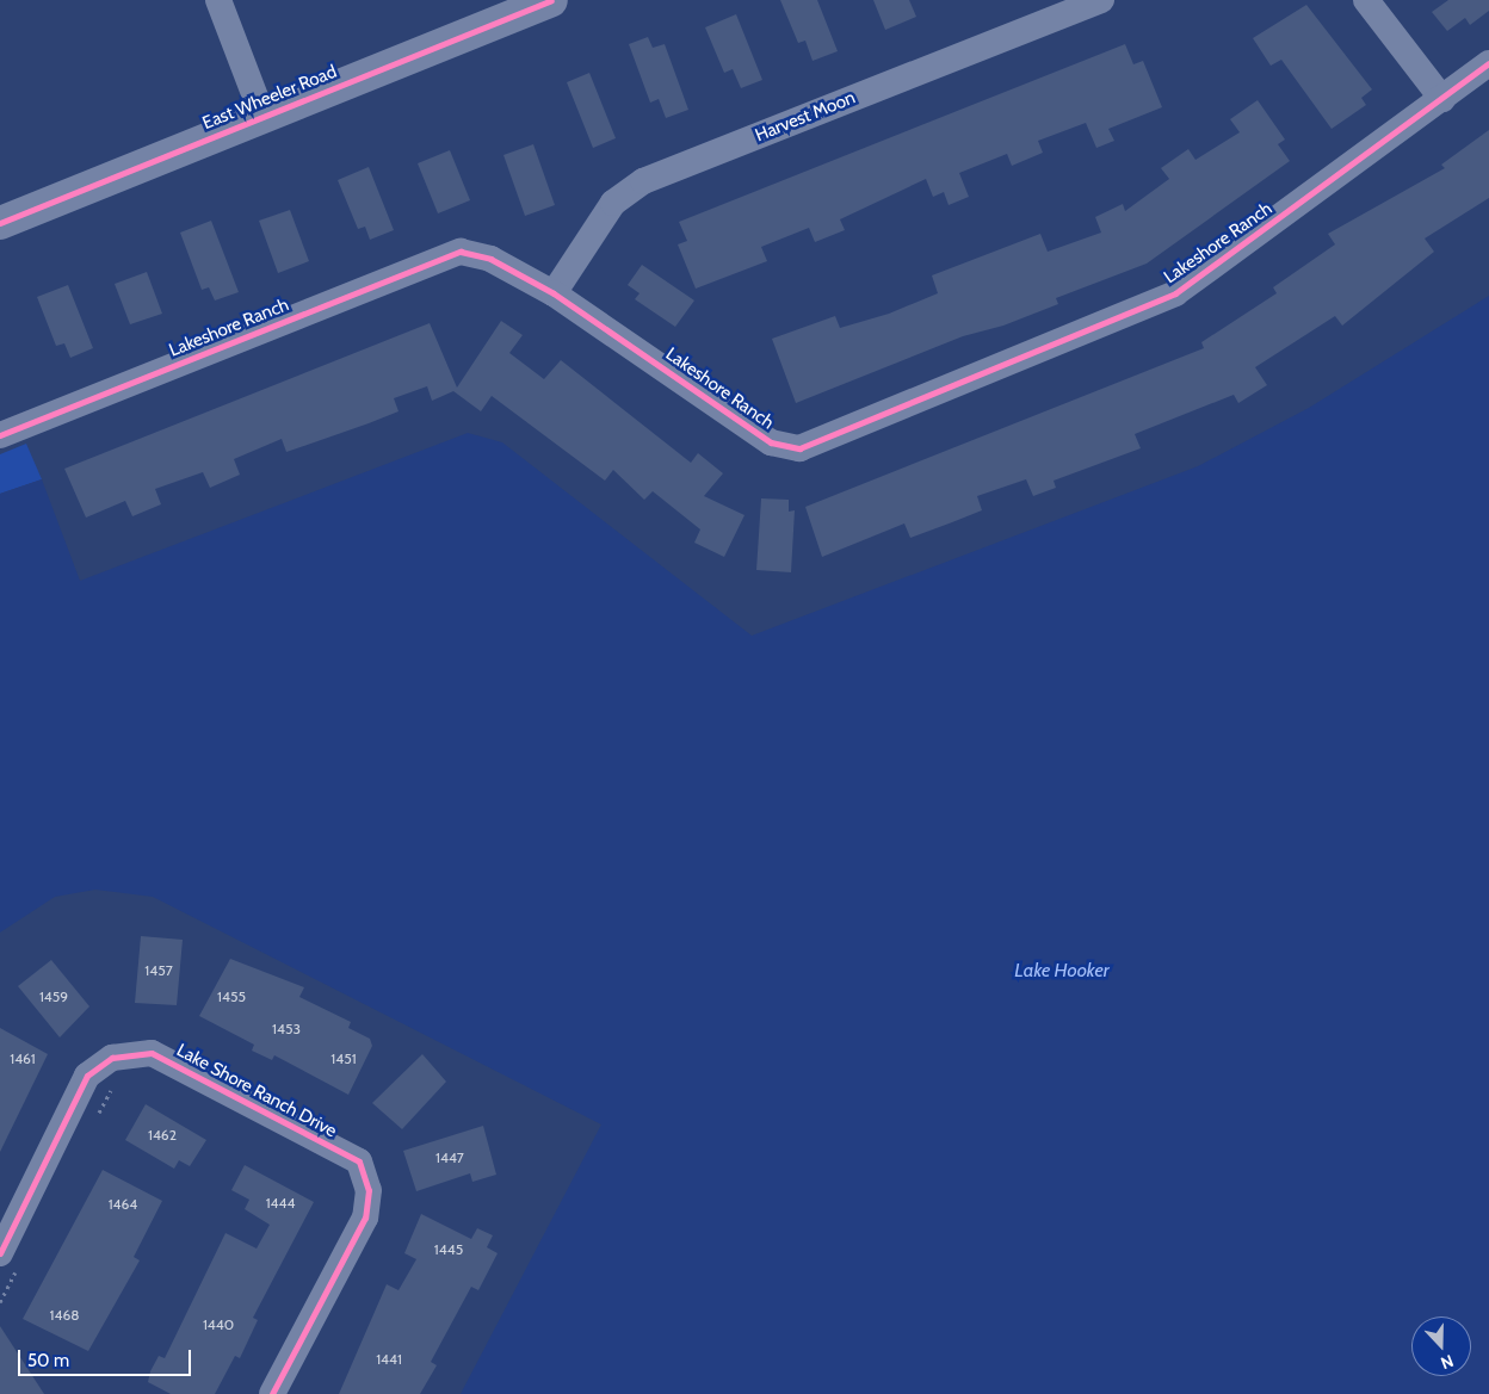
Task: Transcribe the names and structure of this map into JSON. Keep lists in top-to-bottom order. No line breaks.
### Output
{"streets":{"street":["East Wheeler Road","Harvest Moon","Lakeshore Ranch","Lake Shore Ranch Drive"]},"crossings":[["Harvest Moon","Lakeshore Ranch"]],"water":["Lake Hooker"],"house_numbers":["1457","1459","1455","1453","1461","1451","1462","1447","1444","1464","1445","1468","1440","1441"],"scale_bar":"50 m","north":"bottom"}
